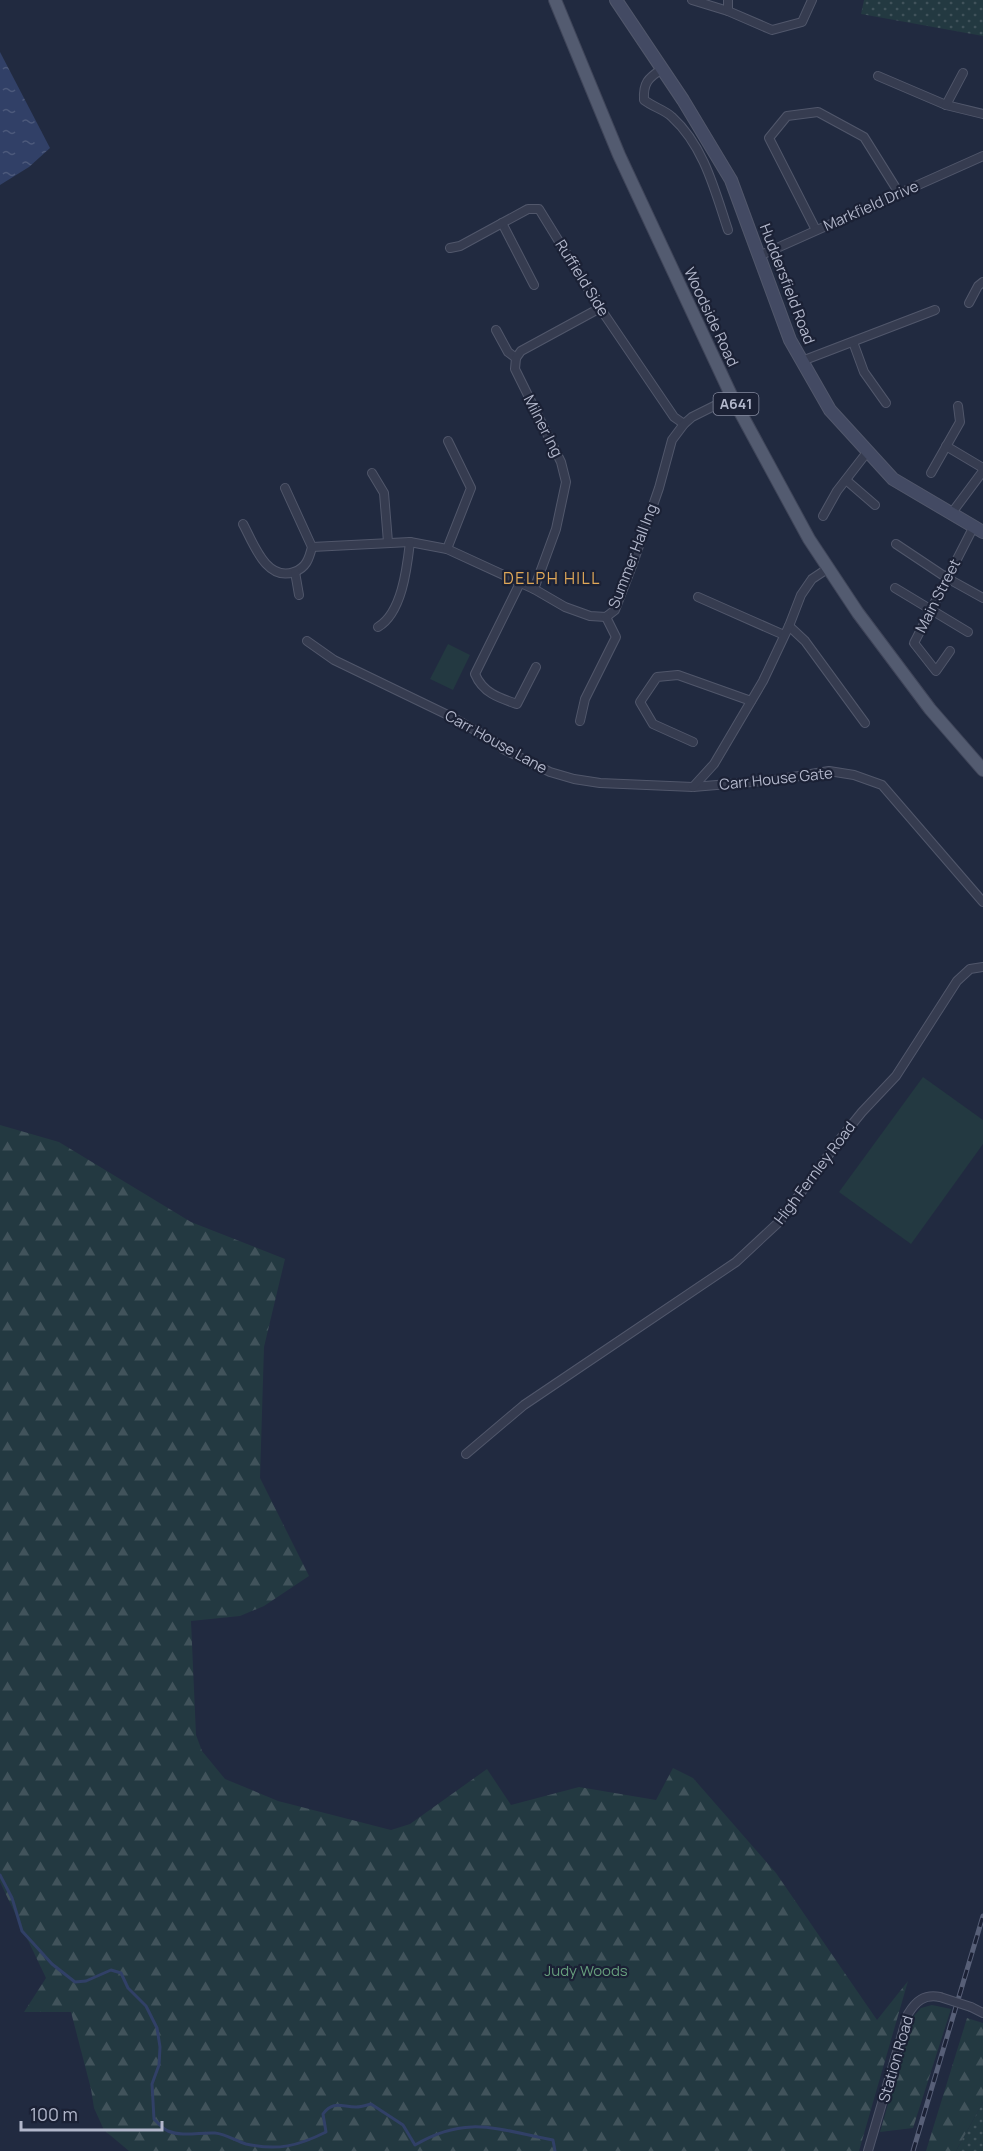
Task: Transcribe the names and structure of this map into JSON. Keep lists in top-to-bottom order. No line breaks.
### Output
{"streets":{"main road":["Huddersfield Road","Woodside Road","A641"],"street":["Markfield Drive","Ruffield Side","Milner Ing","Summer Hall Ing","Main Street","Carr House Lane","Carr House Gate","High Fernley Road","Station Road"]},"crossings":[["Markfield Drive","Huddersfield Road"],["Ruffield Side","Summer Hall Ing"],["Huddersfield Road","Main Street"],["Woodside Road","Summer Hall Ing"],["Milner Ing","Summer Hall Ing"],["Carr House Lane","Carr House Gate"]],"districts":["DELPH HILL"],"parks":["Judy Woods"],"scale_bar":"100 m"}
